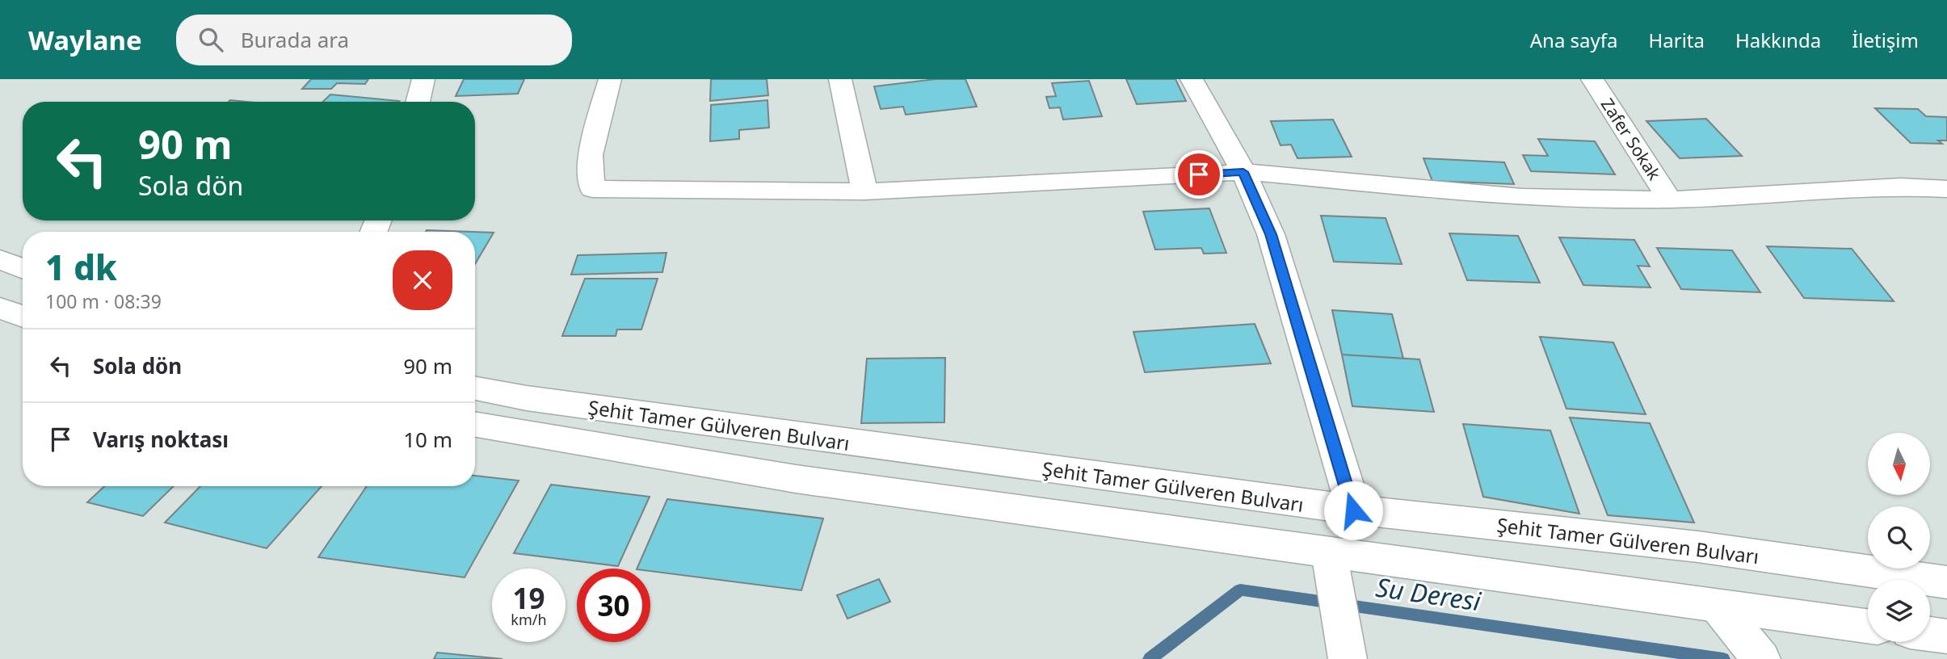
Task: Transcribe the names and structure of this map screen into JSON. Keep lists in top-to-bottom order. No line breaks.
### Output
{"streets":{"street":["Zafer Sokak","Şehit Tamer Gülveren Bulvarı"]},"water":["Su Deresi"],"north":"bottom","page":{"header":"Waylane","search":"Burada ara","nav":["Ana sayfa","Harita","Hakkında","İletişim"],"turn":["90 m","Sola dön"],"heading":["1 dk","100 m · 08:39"],"list":[{"name":"Sola dön","value":"90 m"},{"name":"Varış noktası","value":"10 m"}],"speed":"19 km/h","limit":"30"}}
